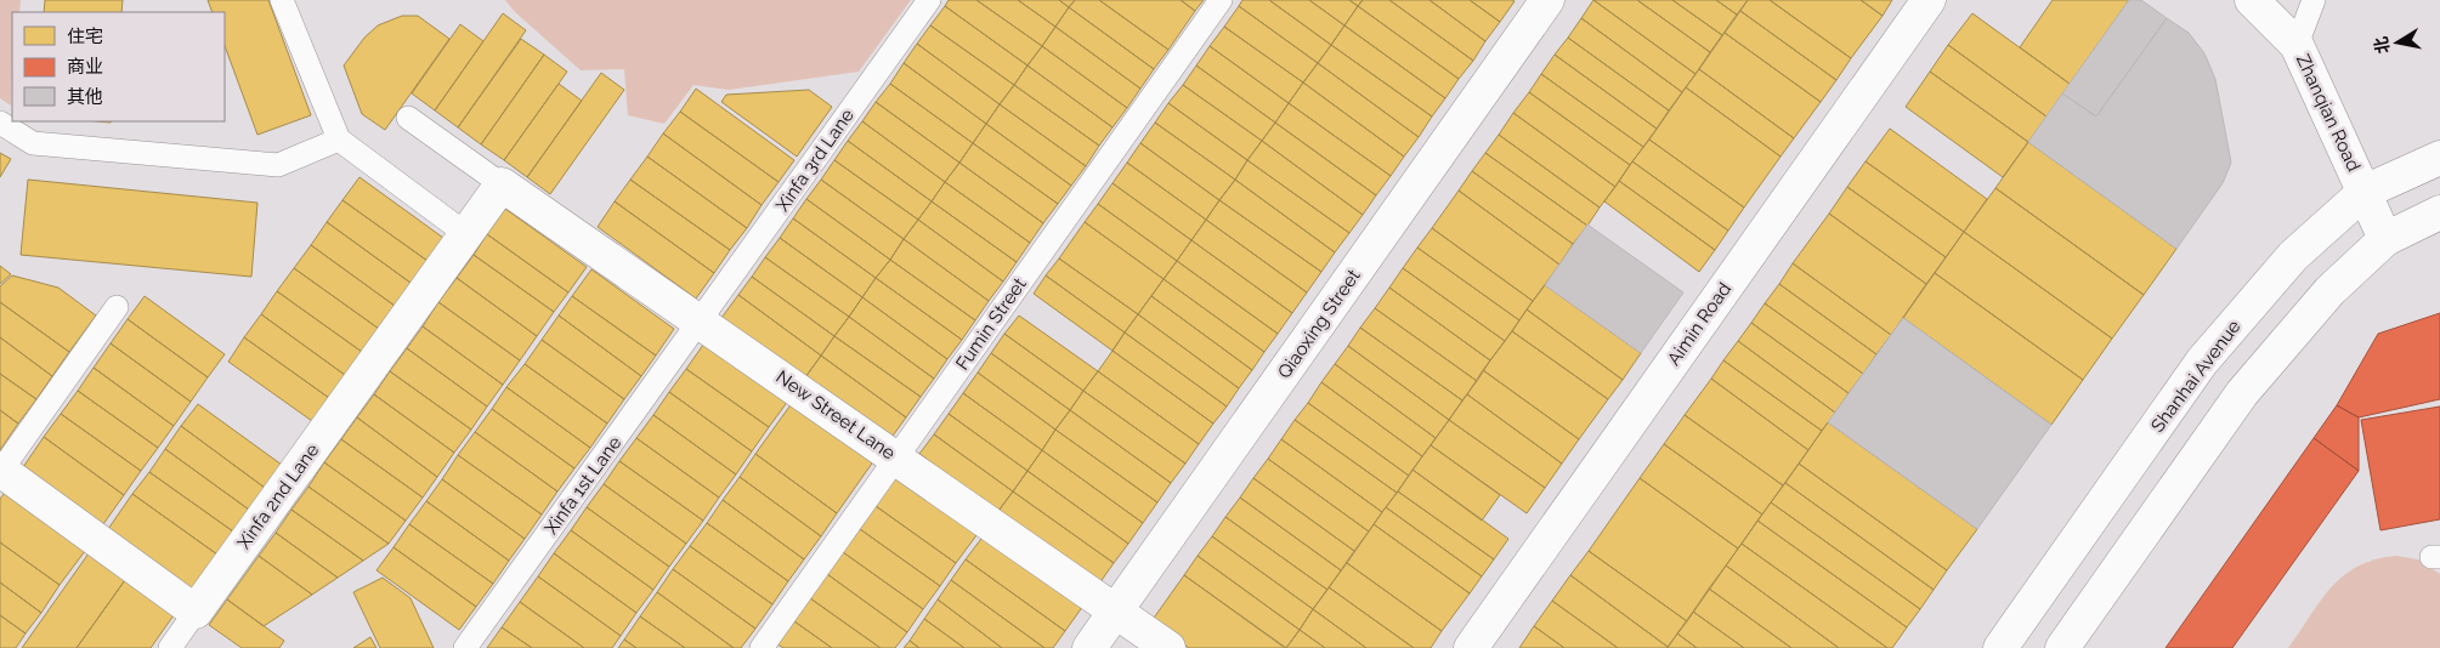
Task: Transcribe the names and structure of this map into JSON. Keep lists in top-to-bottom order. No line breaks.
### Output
{"streets":{"street":["Zhanqian Road","Qiaoxing Street","Aimin Road","Shanhai Avenue","New Street Lane","Xinfa 2nd Lane"],"lane":["Xinfa 3rd Lane","Fumin Street","Xinfa 1st Lane"]},"crossings":[["Zhanqian Road","Shanhai Avenue"],["Xinfa 3rd Lane","New Street Lane"],["Xinfa 3rd Lane","Xinfa 1st Lane"],["Fumin Street","New Street Lane"],["Qiaoxing Street","New Street Lane"],["New Street Lane","Xinfa 1st Lane"],["New Street Lane","Xinfa 2nd Lane"]],"legend":["住宅","商业","其他"],"north":"left"}
